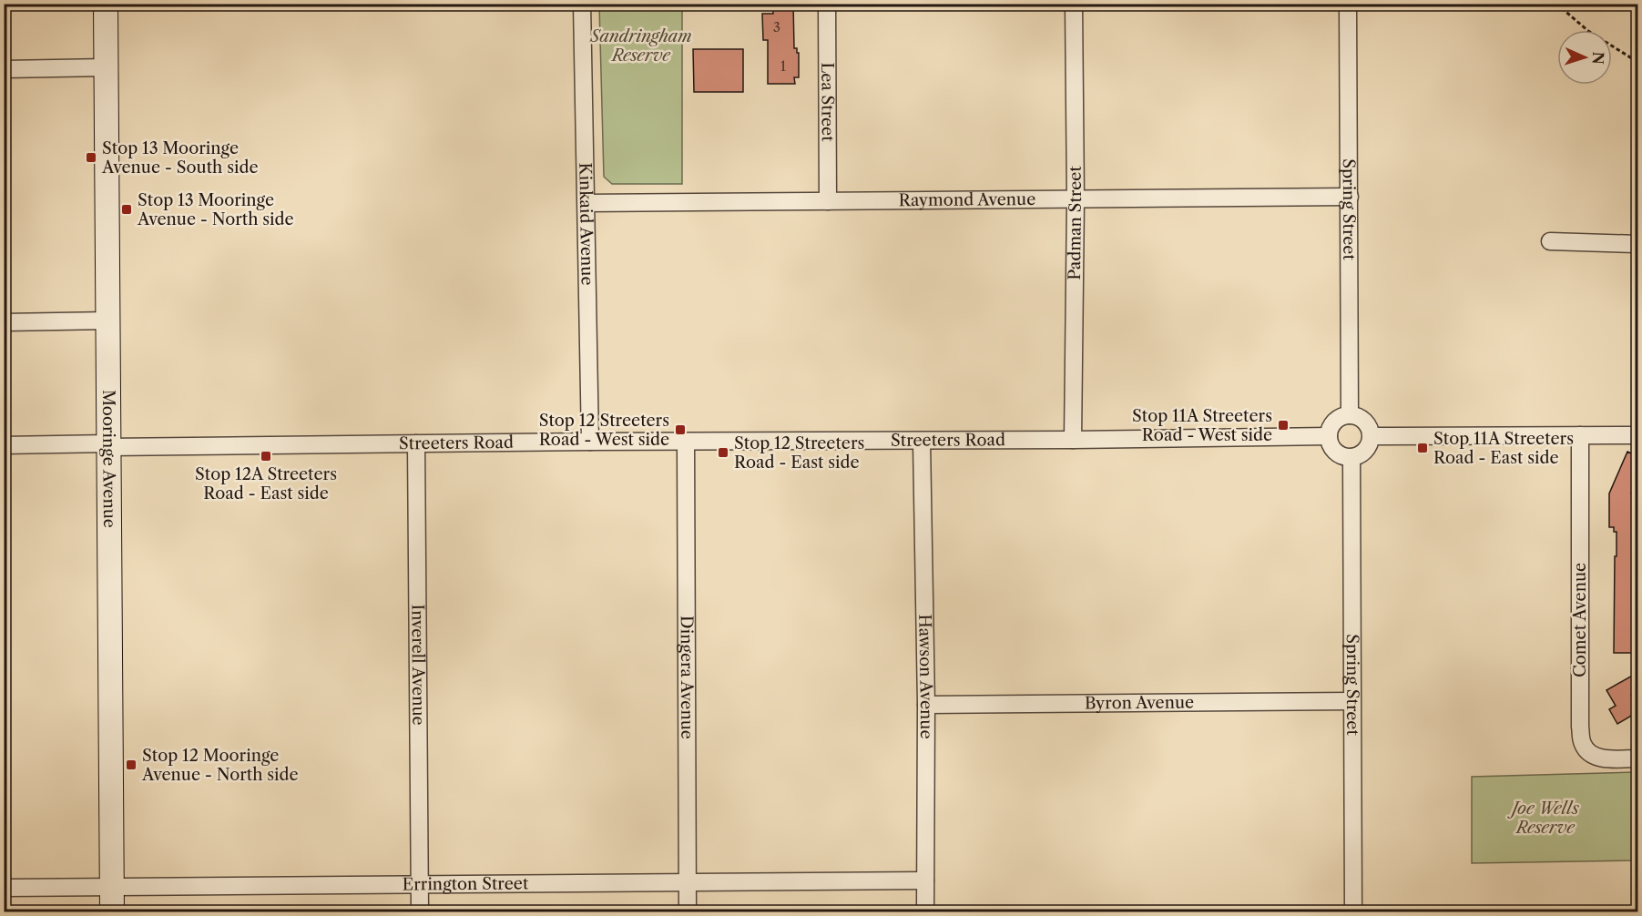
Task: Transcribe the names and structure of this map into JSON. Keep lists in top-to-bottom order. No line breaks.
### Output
{"streets":{"street":["Lea Street","Raymond Avenue","Spring Street","Padman Street","Kinkaid Avenue","Streeters Road","Mooringe Avenue","Comet Avenue","Inverell Avenue","Hawson Avenue","Dingera Avenue","Byron Avenue","Errington Street"]},"crossings":[["Lea Street","Raymond Avenue"],["Raymond Avenue","Spring Street"],["Raymond Avenue","Padman Street"],["Raymond Avenue","Kinkaid Avenue"],["Spring Street","Streeters Road"],["Spring Street","Byron Avenue"],["Padman Street","Streeters Road"],["Kinkaid Avenue","Streeters Road"],["Streeters Road","Mooringe Avenue"],["Streeters Road","Inverell Avenue"],["Streeters Road","Hawson Avenue"],["Streeters Road","Dingera Avenue"],["Mooringe Avenue","Errington Street"],["Inverell Avenue","Errington Street"],["Hawson Avenue","Byron Avenue"],["Hawson Avenue","Errington Street"],["Dingera Avenue","Errington Street"]],"parks":["Sandringham Reserve","Joe Wells Reserve"],"places":{"transit":["Stop 13 Mooringe Avenue - South side","Stop 13 Mooringe Avenue - North side","Stop 11A Streeters Road - West side","Stop 12 Streeters Road - West side","Stop 11A Streeters Road - East side","Stop 12 Streeters Road - East side","Stop 12A Streeters Road - East side","Stop 12 Mooringe Avenue - North side"]},"house_numbers":["3","1"],"north":"right"}
